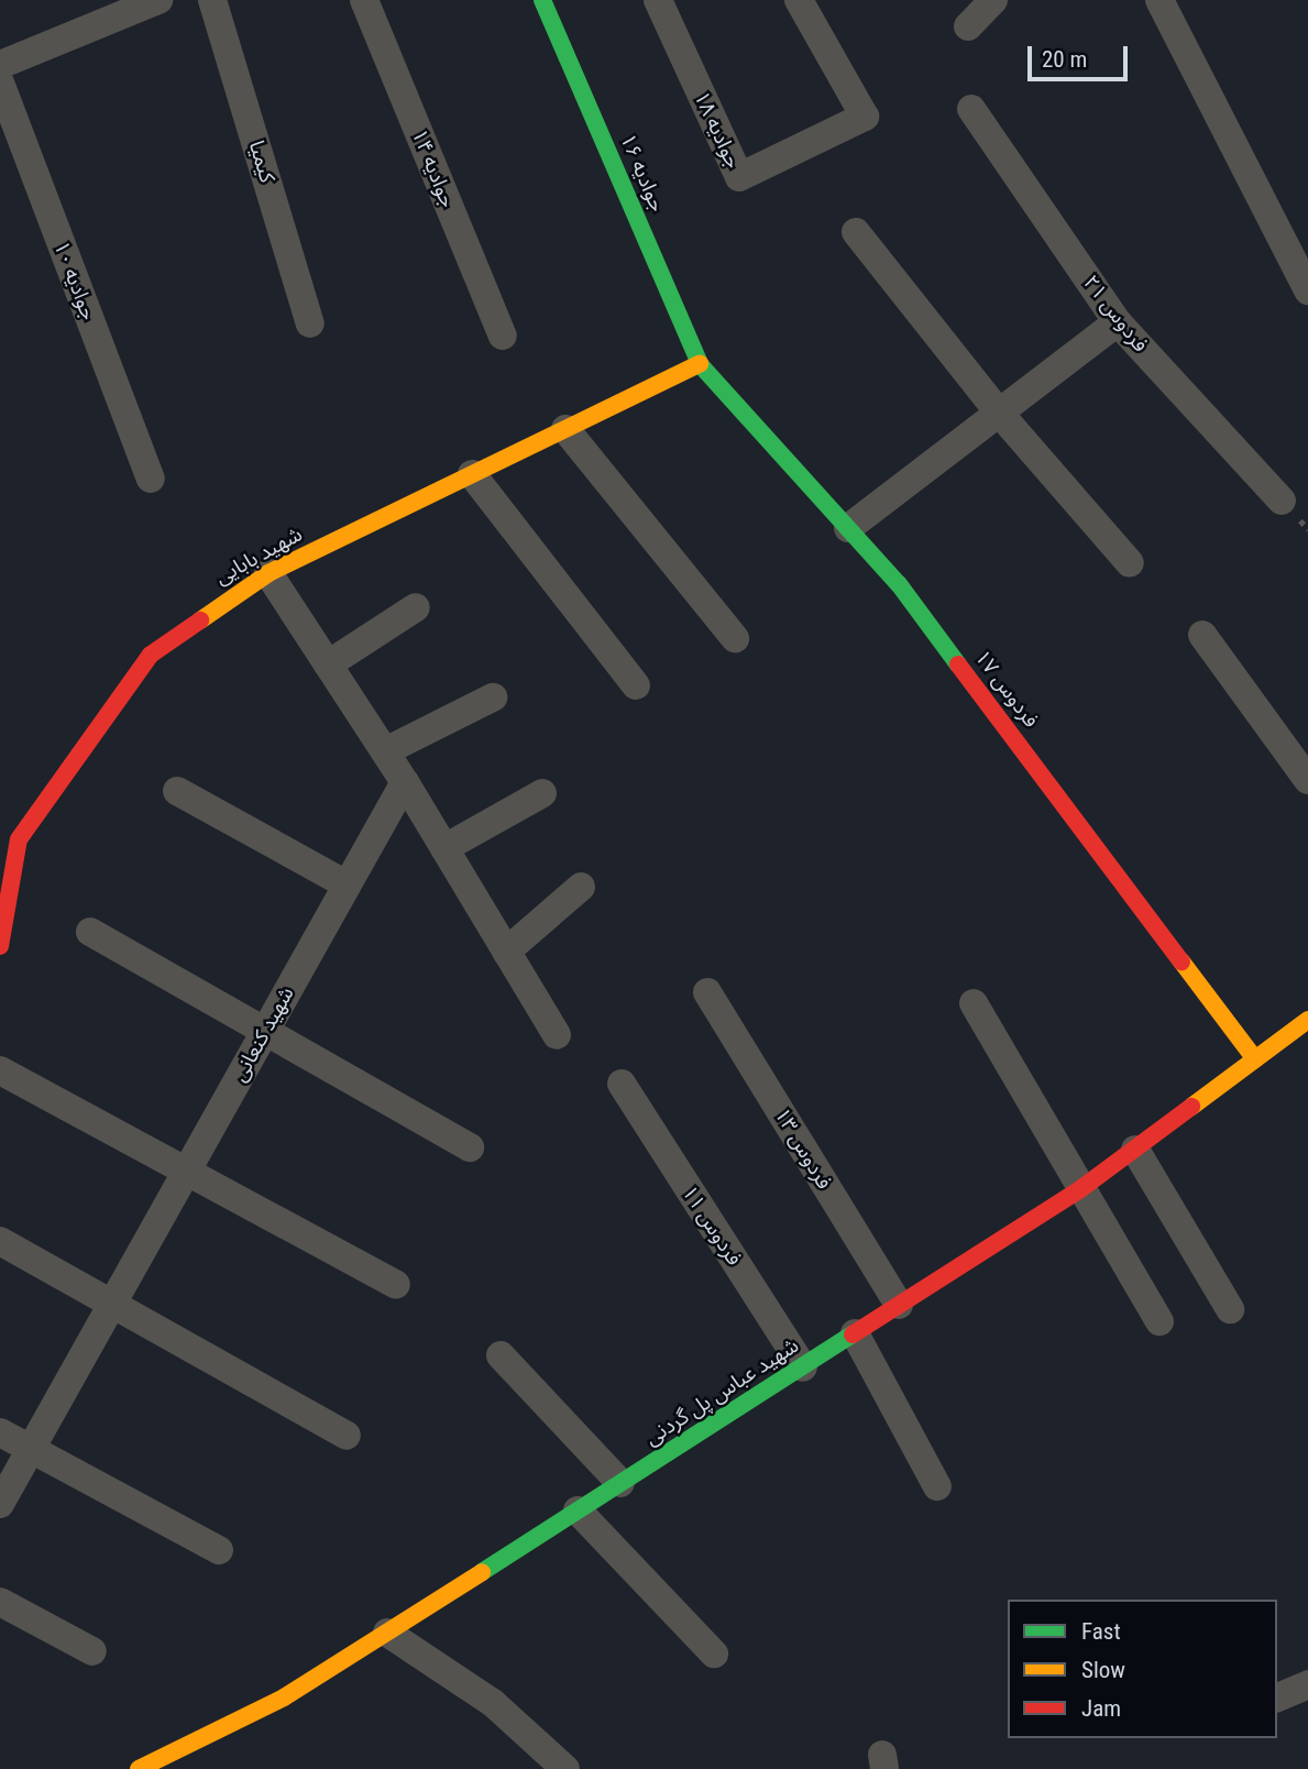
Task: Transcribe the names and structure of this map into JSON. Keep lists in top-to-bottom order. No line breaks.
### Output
{"streets":{"street":["جوادیه ۱۸","کیمیا","جوادیه ۱۴","جوادیه ۱۶","جوادیه ۱۰","فردوس ۲۱","شهید بابایی","فردوس ۱۷","شهید کنعانی","فردوس ۱۳","فردوس ۱۱","شهید عباس پل گردنی"]},"crossings":[["جوادیه ۱۶","شهید بابایی"],["جوادیه ۱۶","فردوس ۱۷"],["شهید بابایی","فردوس ۱۷"],["فردوس ۱۷","شهید عباس پل گردنی"],["فردوس ۱۳","شهید عباس پل گردنی"],["فردوس ۱۱","شهید عباس پل گردنی"]],"legend":["Fast","Slow","Jam"],"scale_bar":"20 m"}
